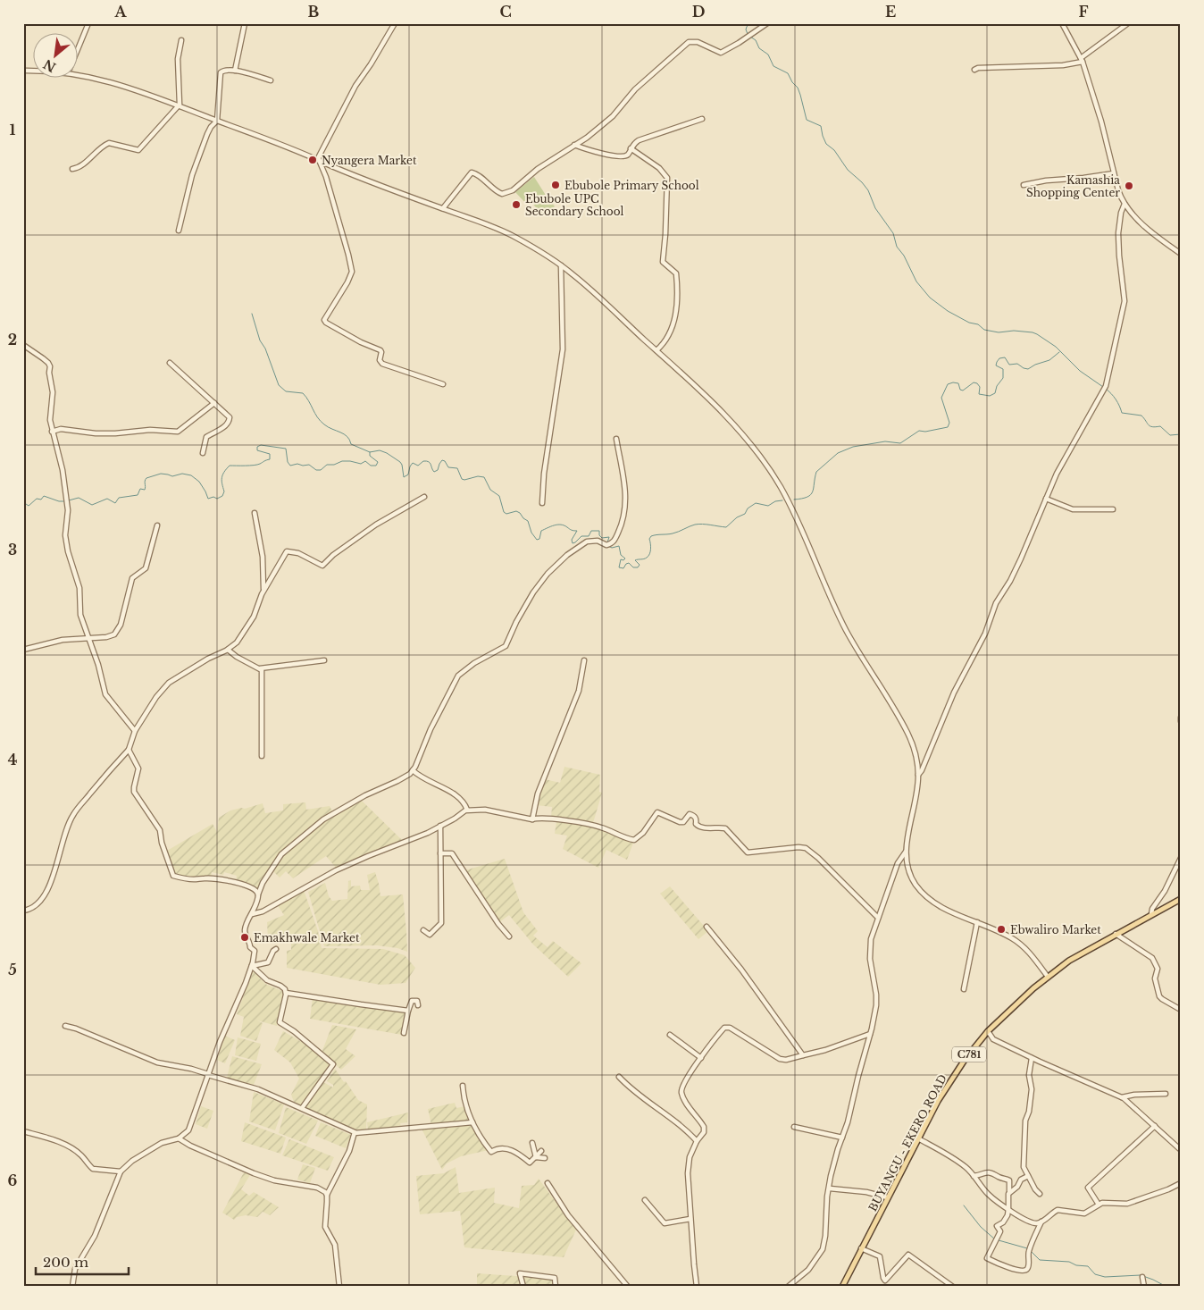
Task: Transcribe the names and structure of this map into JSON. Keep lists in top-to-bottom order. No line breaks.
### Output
{"streets":{"main road":["C781","BUYANGU - EKERO ROAD"]},"places":["Nyangera Market","Ebubole Primary School","Kamashia Shopping Center","Ebubole UPC Secondary School","Ebwaliro Market","Emakhwale Market"],"scale_bar":"200 m","north":"bottom left","grid":{"columns":["A","B","C","D","E","F"],"rows":["1","2","3","4","5","6"]}}
